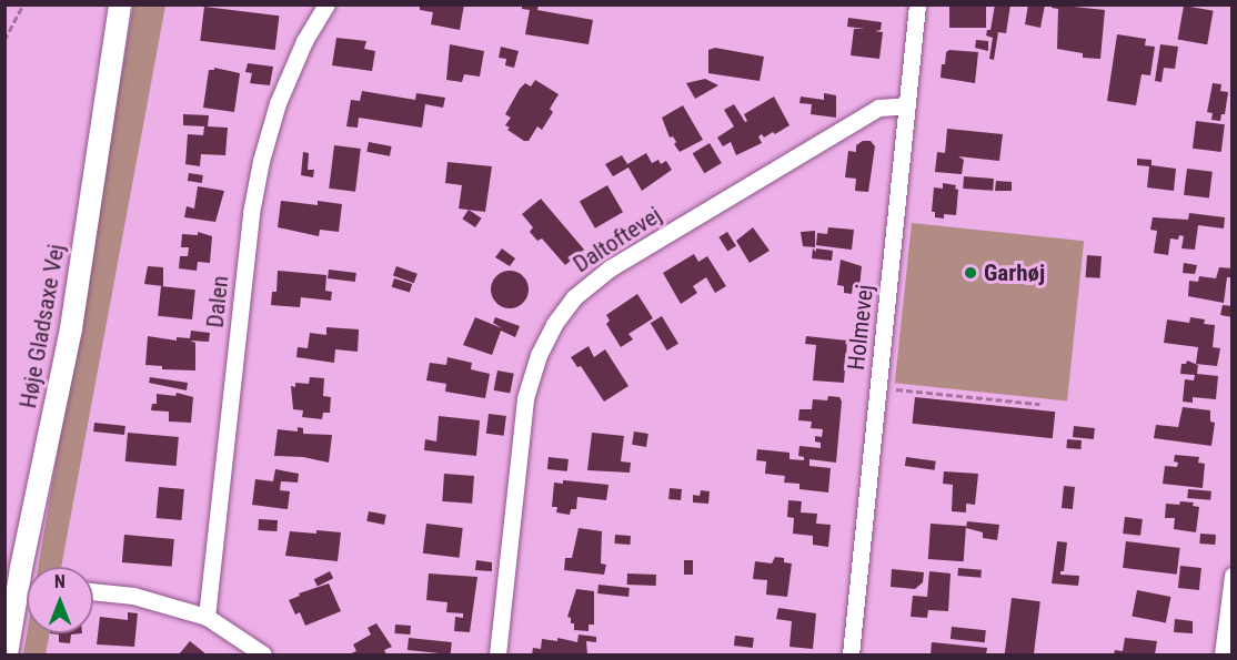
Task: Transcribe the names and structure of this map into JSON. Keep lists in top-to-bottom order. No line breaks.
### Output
{"streets":{"street":["Daltoftevej","Dalen","Høje Gladsaxe Vej","Holmevej"]},"crossings":[["Daltoftevej","Holmevej"]],"places":["Garhøj"],"north":"top"}
